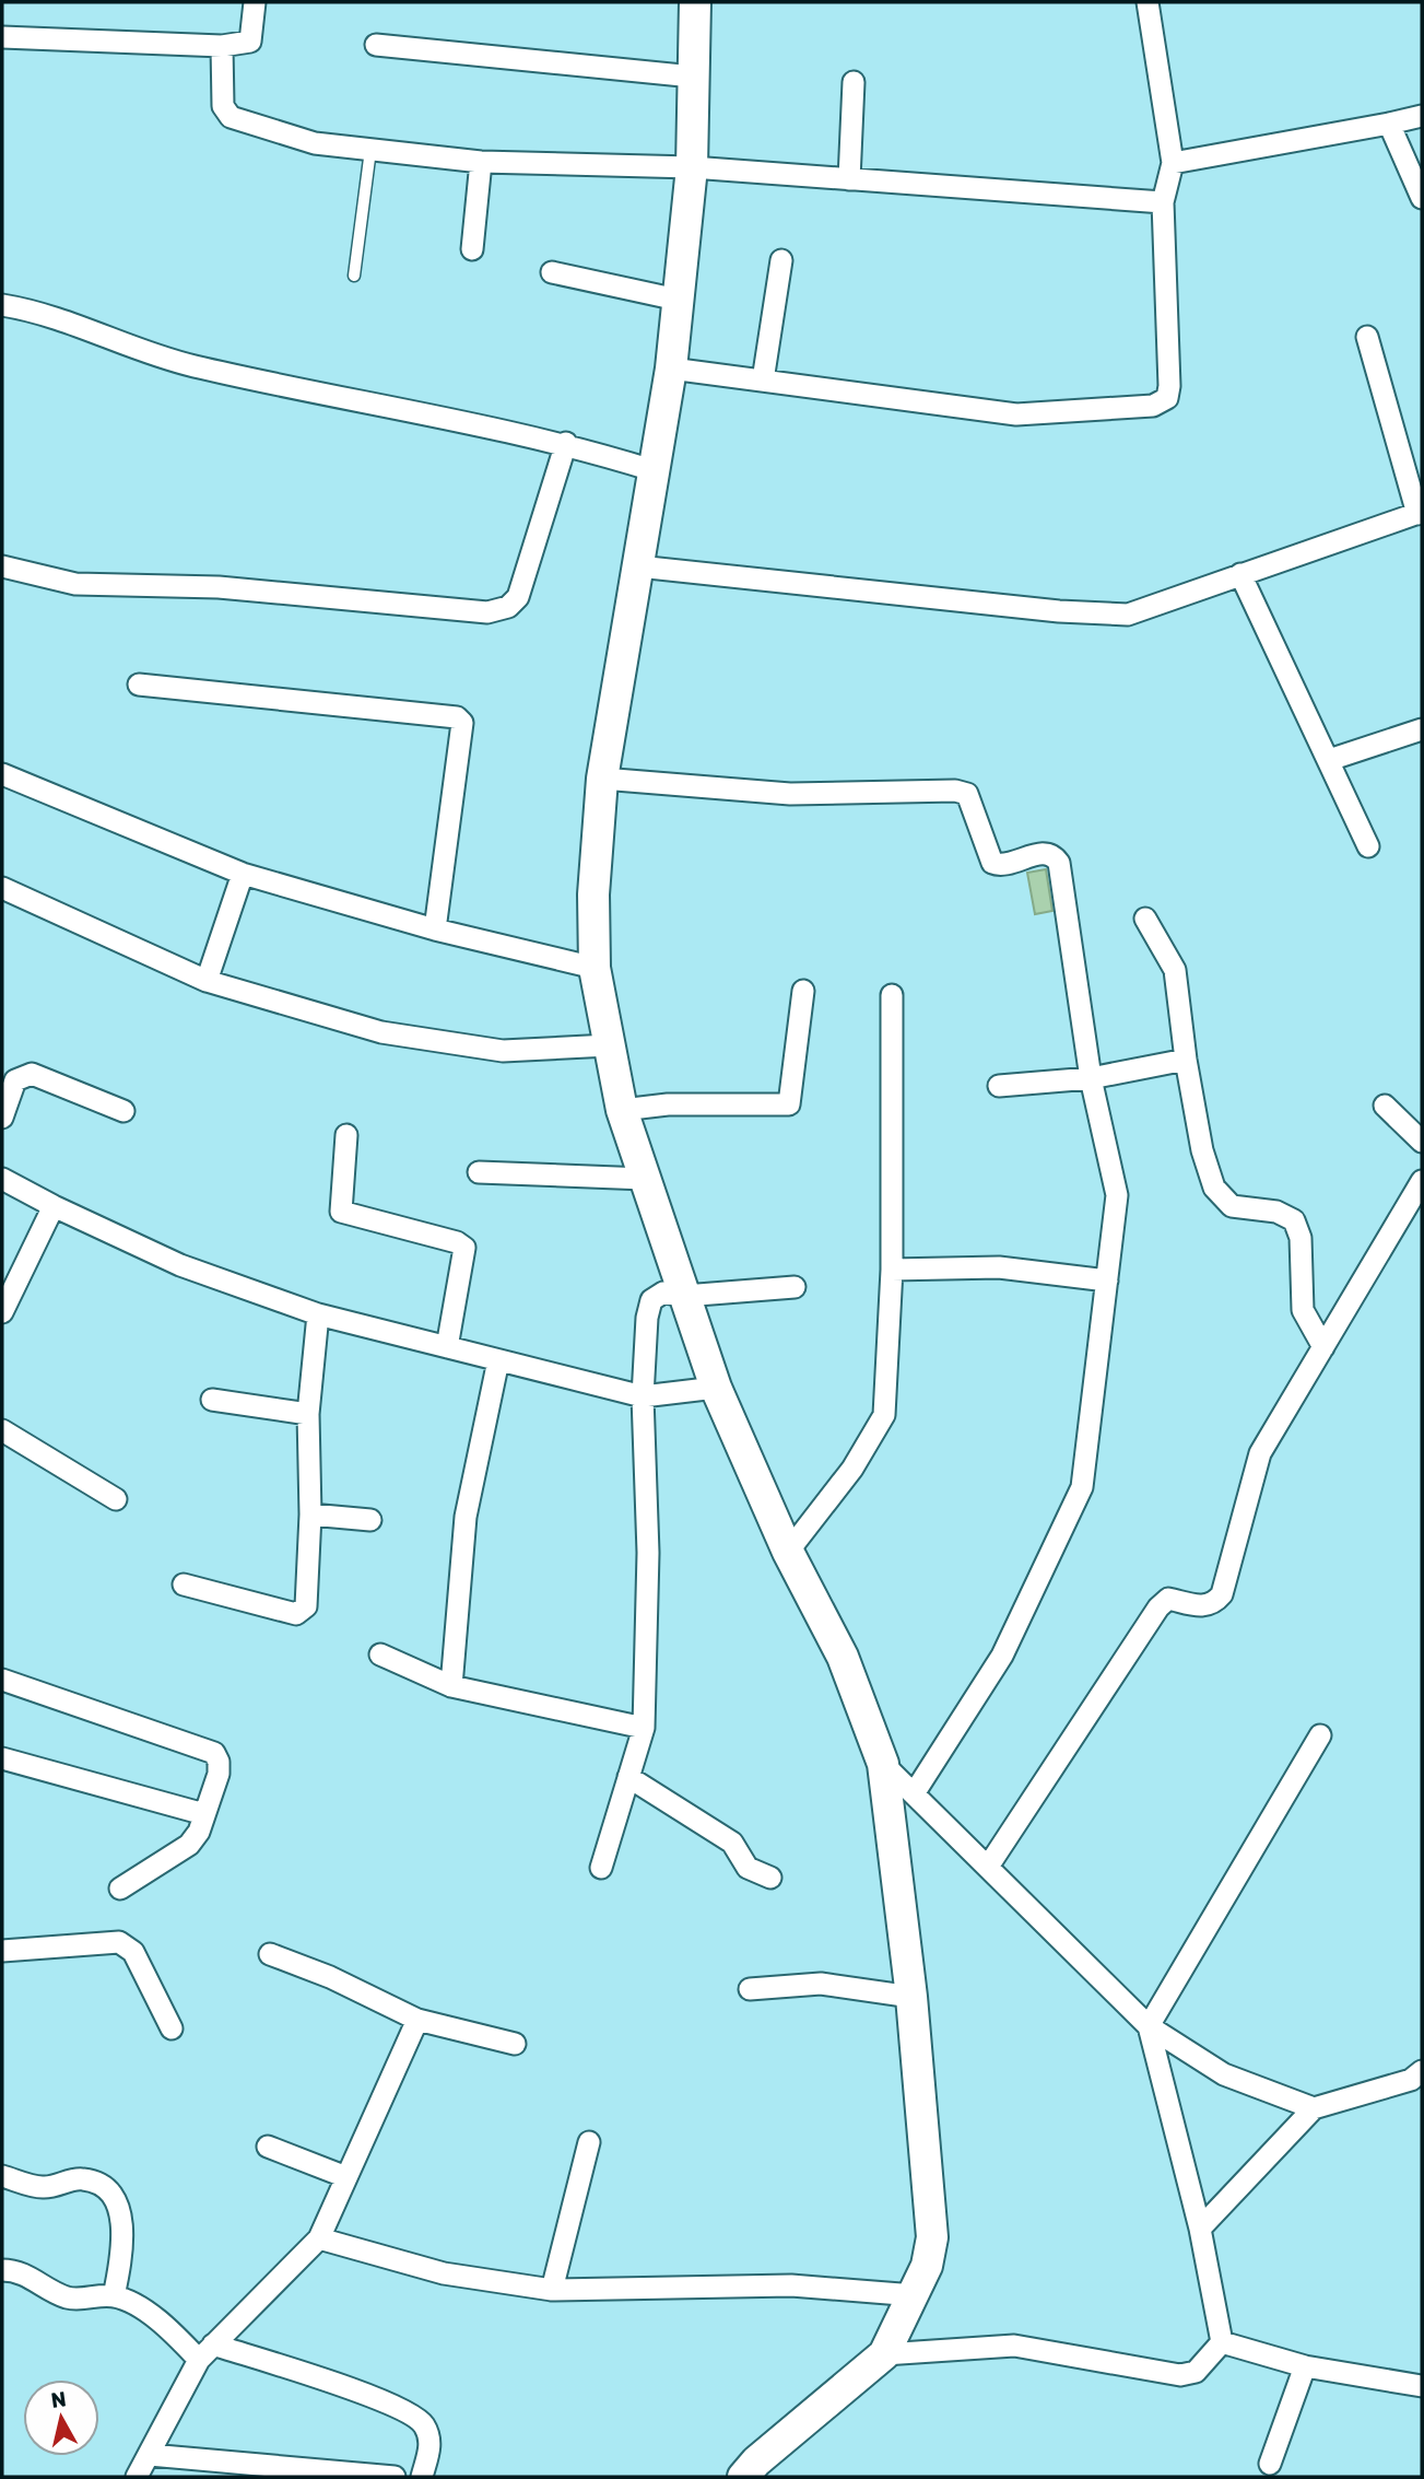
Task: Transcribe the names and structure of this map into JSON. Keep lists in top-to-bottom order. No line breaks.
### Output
{"north":"top"}
